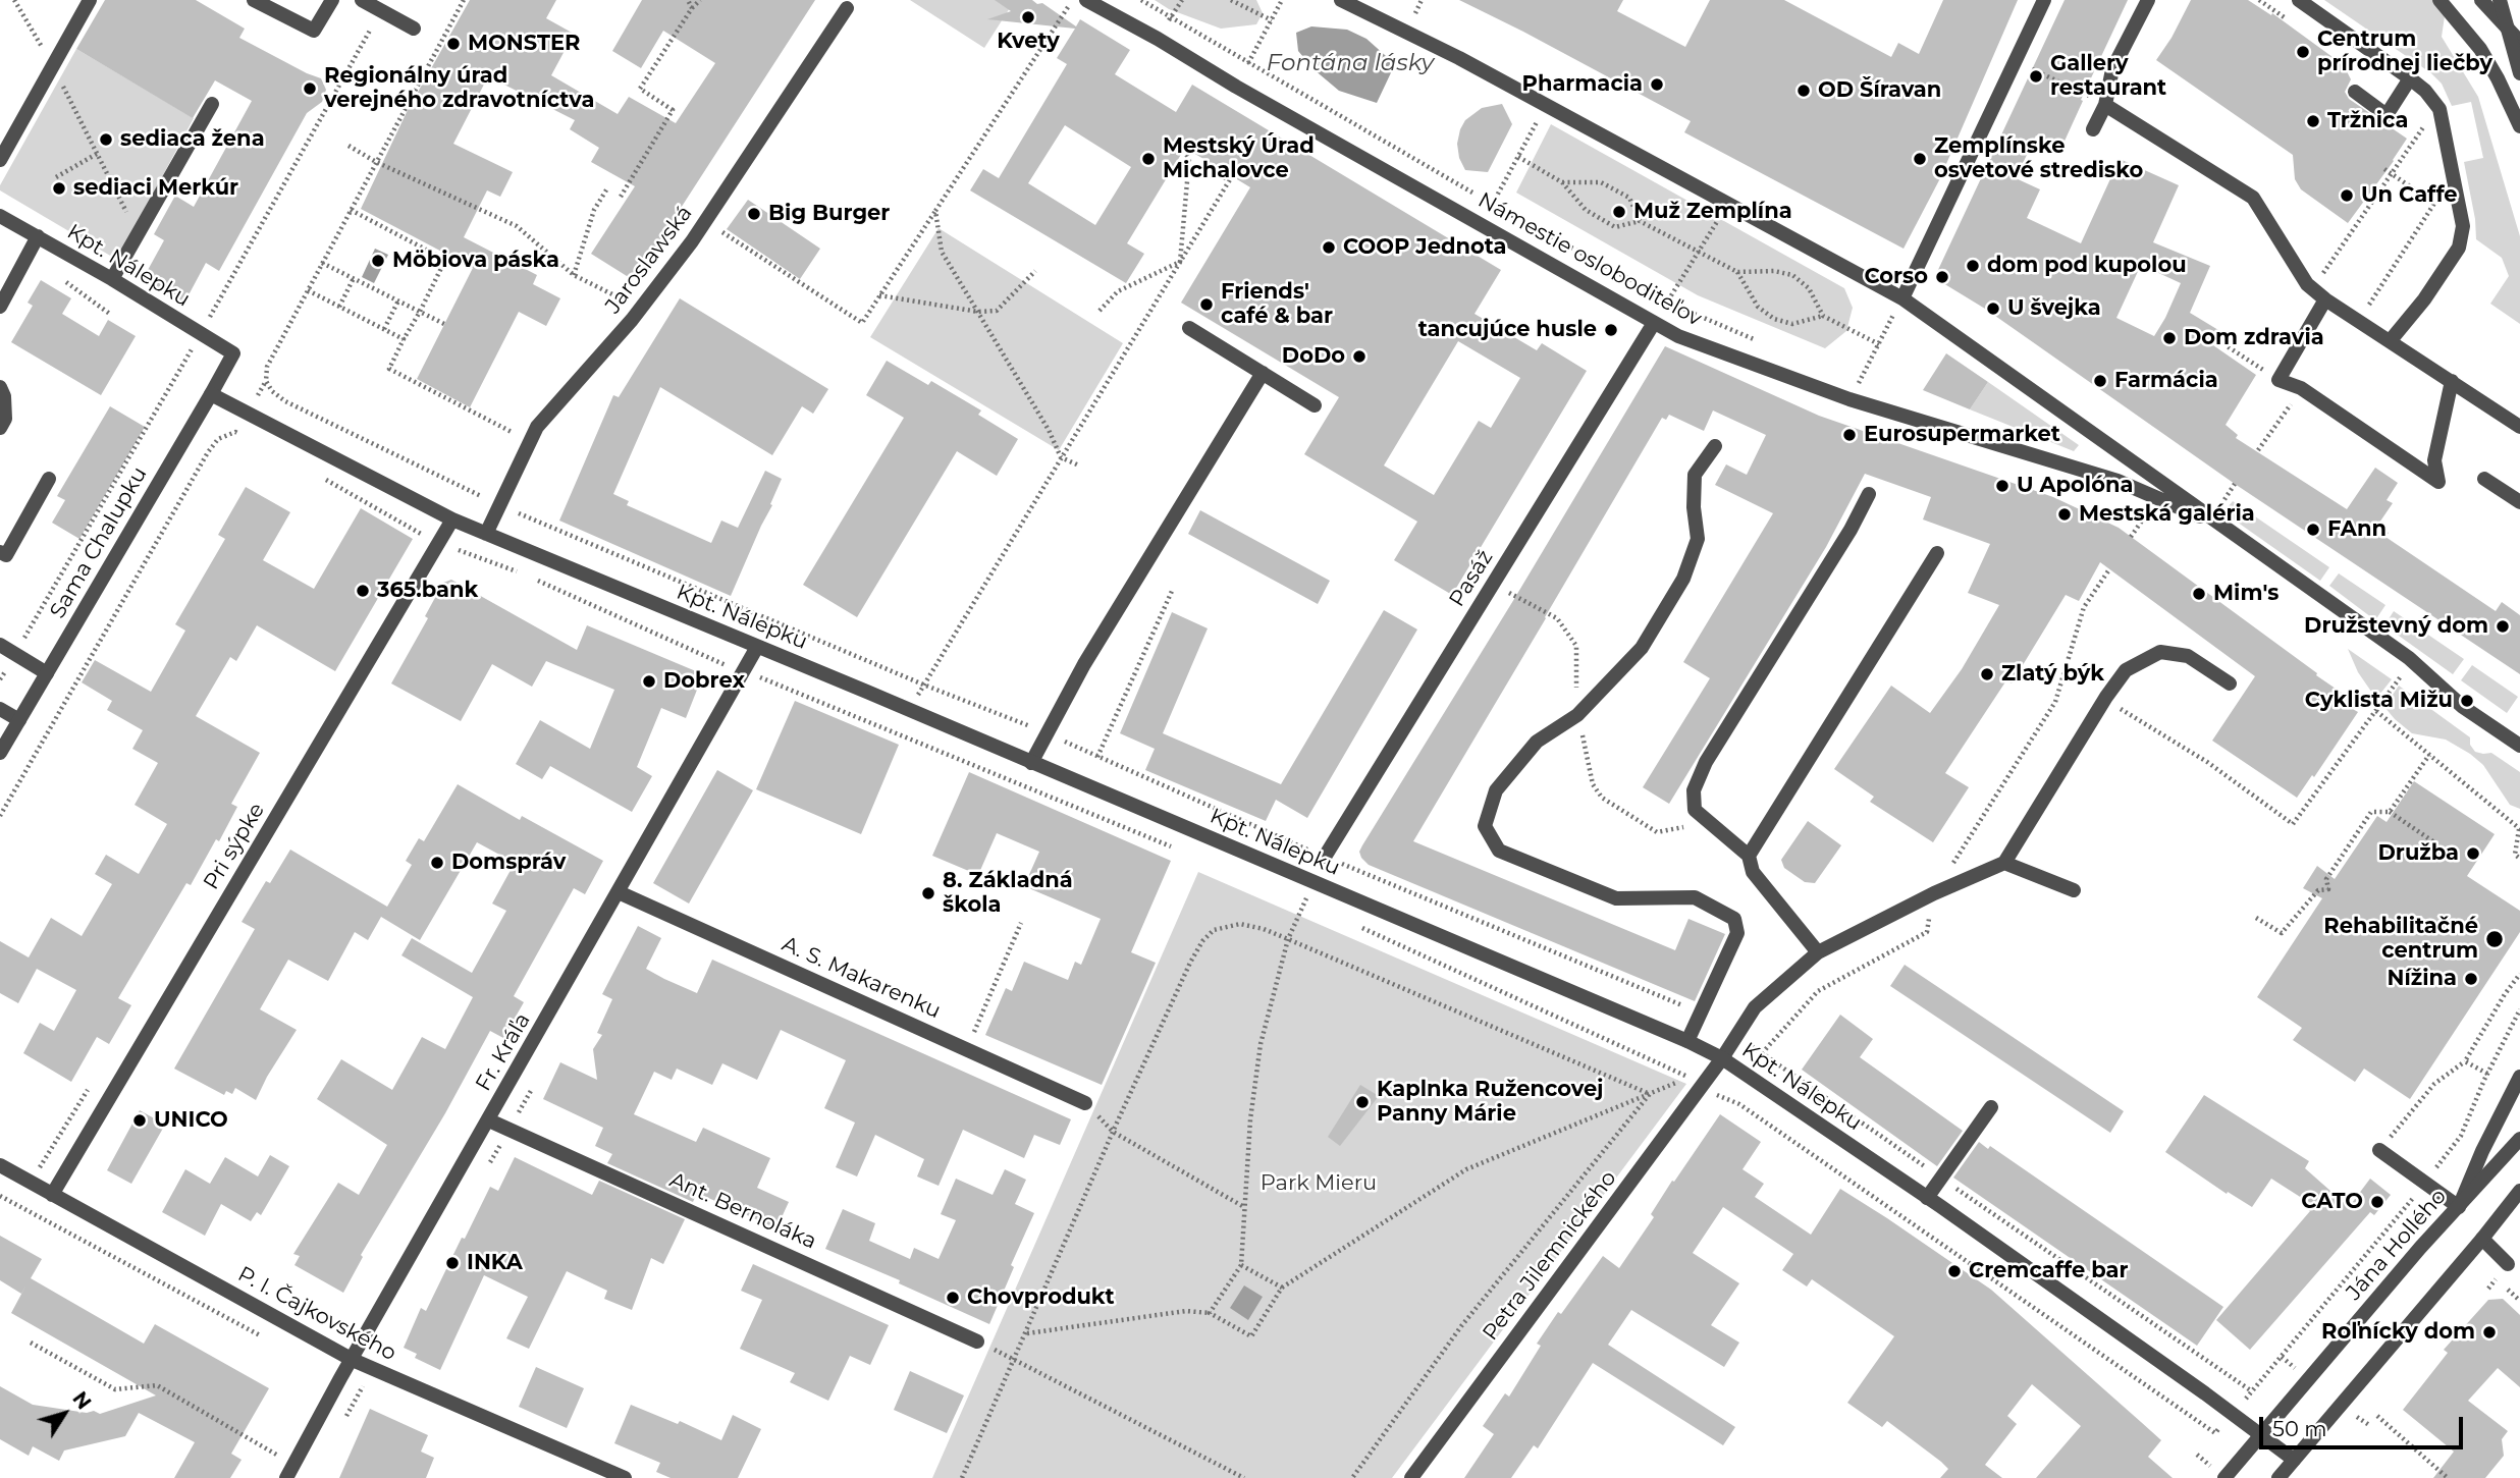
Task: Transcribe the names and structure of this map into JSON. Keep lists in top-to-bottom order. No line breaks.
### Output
{"streets":{"street":["Jaroslawská","Námestie osloboditeľov","Kpt. Nálepku","Sama Chalupku","Pasáž","Pri sýpke","A. S. Makarenku","Fr. Kráľa","Ant. Bernoláka","Jána Hollého","Petra Jilemnického","P. I. Čajkovského"]},"crossings":[["Jaroslawská","Kpt. Nálepku"],["Námestie osloboditeľov","Pasáž"],["Kpt. Nálepku","Sama Chalupku"],["Kpt. Nálepku","Pri sýpke"],["Kpt. Nálepku","Fr. Kráľa"],["Kpt. Nálepku","Jána Hollého"],["Kpt. Nálepku","Petra Jilemnického"],["Pri sýpke","P. I. Čajkovského"],["A. S. Makarenku","Fr. Kráľa"],["Fr. Kráľa","Ant. Bernoláka"],["Fr. Kráľa","P. I. Čajkovského"]],"water":["Fontána lásky"],"parks":["Park Mieru"],"places":["Kvety","MONSTER","Centrum prírodnej liečby","Gallery restaurant","Pharmacia","Regionálny úrad verejného zdravotníctva","OD Šíravan","Tržnica","sediaca žena","Mestský Úrad Michalovce","Zemplínske osvetové stredisko","sediaci Merkúr","Un Caffe","Muž Zemplína","Big Burger","COOP Jednota","Möbiova páska","dom pod kupolou","Corso","Friends' café & bar","U švejka","tancujúce husle","Dom zdravia","DoDo","Farmácia","Eurosupermarket","U Apolóna","Mestská galéria","FAnn","365.bank","Mim's","Družstevný dom","Zlatý býk","Dobrex","Cyklista Mižu","Družba","Domspráv","8. Základná škola","Rehabilitačné centrum","Nížina","Kaplnka Ružencovej Panny Márie","UNICO","CATO","INKA","Cremcaffe bar","Chovprodukt","Roľnícky dom"],"scale_bar":"50 m","north":"top right"}
